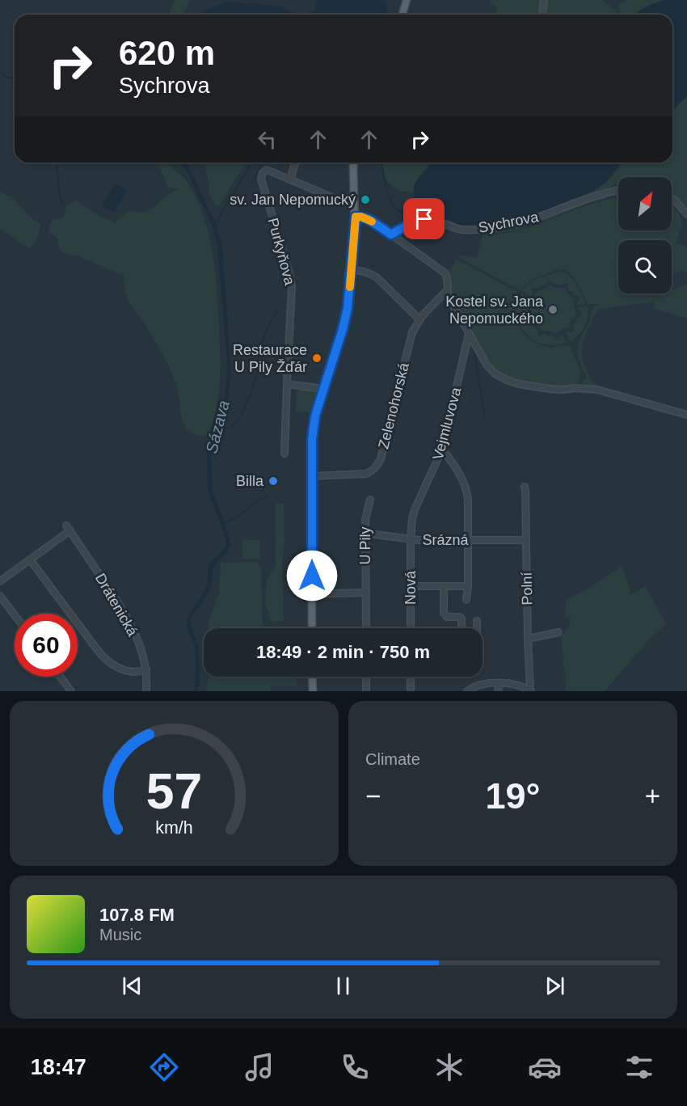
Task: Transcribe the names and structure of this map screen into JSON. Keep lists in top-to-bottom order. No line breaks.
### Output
{"streets":{"street":["Sychrova","Purkyňova","Zelenohorská","Vejmluvova","Srázná","U Pily","Nová","Polní","Drátenická"]},"crossings":[["Vejmluvova","Srázná"],["Vejmluvova","Nová"],["Srázná","U Pily"],["Srázná","Nová"],["Srázná","Polní"]],"water":["Sázava"],"places":["sv. Jan Nepomucký","Kostel sv. Jana Nepomuckého","Restaurace U Pily Žďár","Billa"],"north":"top right","page":{"turn":["620 m","Sychrova"],"limit":"60","trip":"18:49 · 2 min · 750 m","tile":"Climate","heat":["−","19°","+"],"song":["107.8 FM","Music"],"tabs":"18:47","gauge":["57","km/h"]}}
